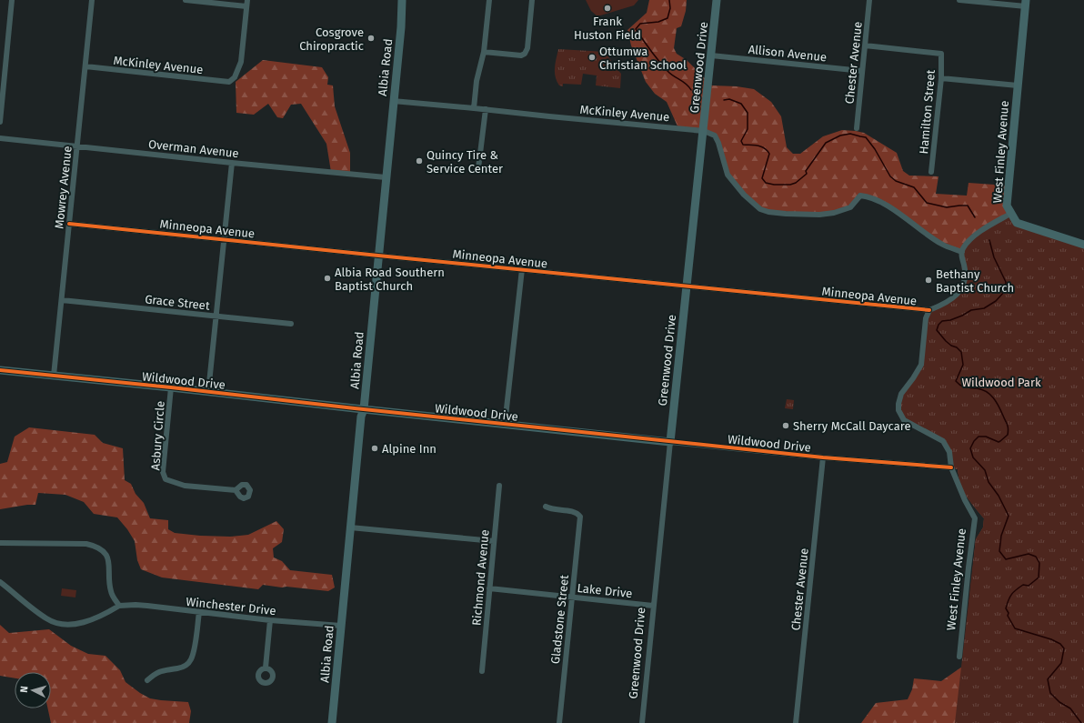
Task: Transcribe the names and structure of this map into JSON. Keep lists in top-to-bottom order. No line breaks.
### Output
{"streets":{"street":["Allison Avenue","Chester Avenue","McKinley Avenue","Albia Road","Greenwood Drive","Hamilton Street","Overman Avenue","West Finley Avenue","Mowrey Avenue","Minneopa Avenue","Grace Street","Wildwood Drive","Asbury Circle","Richmond Avenue","Lake Drive","Winchester Drive","Gladstone Street"]},"crossings":[["Allison Avenue","Chester Avenue"],["Allison Avenue","Greenwood Drive"],["Chester Avenue","Hamilton Street"],["Chester Avenue","Wildwood Drive"],["McKinley Avenue","Albia Road"],["McKinley Avenue","Greenwood Drive"],["McKinley Avenue","Mowrey Avenue"],["Albia Road","Overman Avenue"],["Albia Road","Minneopa Avenue"],["Albia Road","Wildwood Drive"],["Albia Road","Winchester Drive"],["Greenwood Drive","Minneopa Avenue"],["Greenwood Drive","Wildwood Drive"],["Greenwood Drive","Lake Drive"],["Overman Avenue","Mowrey Avenue"],["West Finley Avenue","Minneopa Avenue"],["West Finley Avenue","Wildwood Drive"],["Mowrey Avenue","Minneopa Avenue"],["Mowrey Avenue","Grace Street"],["Mowrey Avenue","Wildwood Drive"],["Wildwood Drive","Asbury Circle"],["Richmond Avenue","Lake Drive"],["Lake Drive","Gladstone Street"]],"parks":["Wildwood Park"],"places":["Frank Huston Field","Cosgrove Chiropractic","Ottumwa Christian School","Quincy Tire & Service Center","Albia Road Southern Baptist Church","Bethany Baptist Church","Sherry McCall Daycare","Alpine Inn"],"north":"left"}
